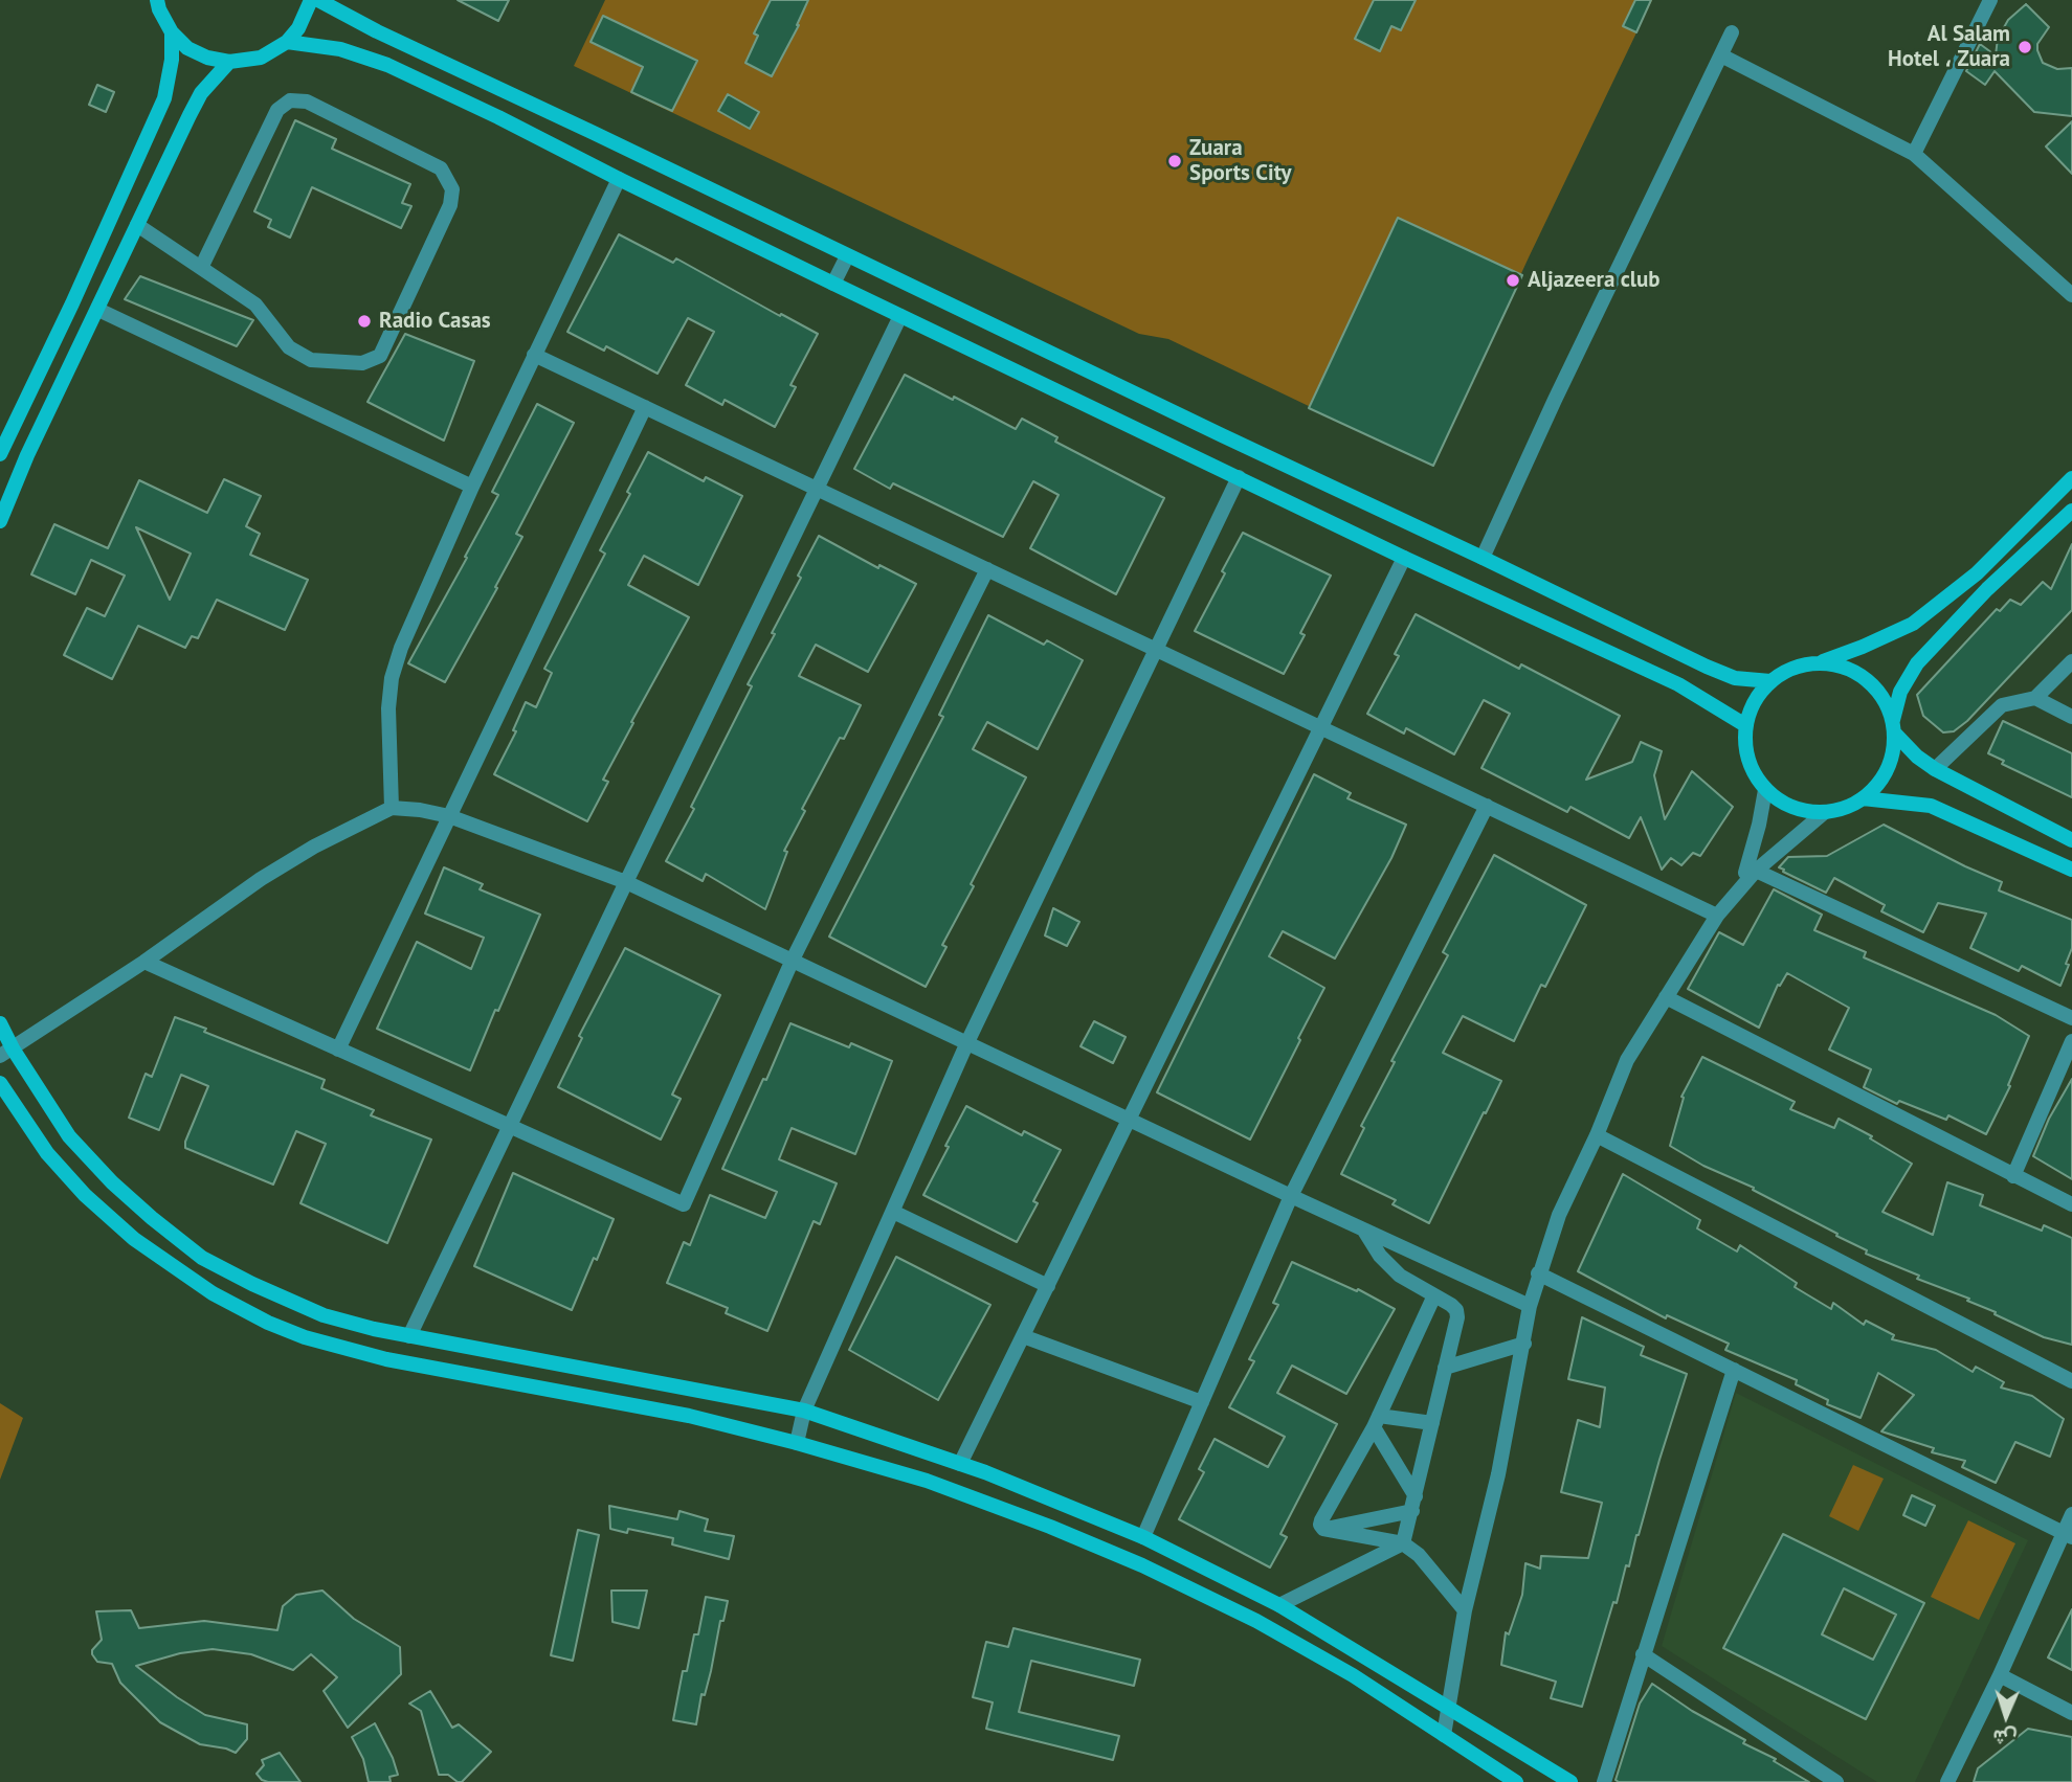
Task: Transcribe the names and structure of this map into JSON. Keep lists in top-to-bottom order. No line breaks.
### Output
{"places":["Al Salam Hotel ، Zuara","Zuara Sports City","Aljazeera club","Radio Casas"],"north":"bottom"}
